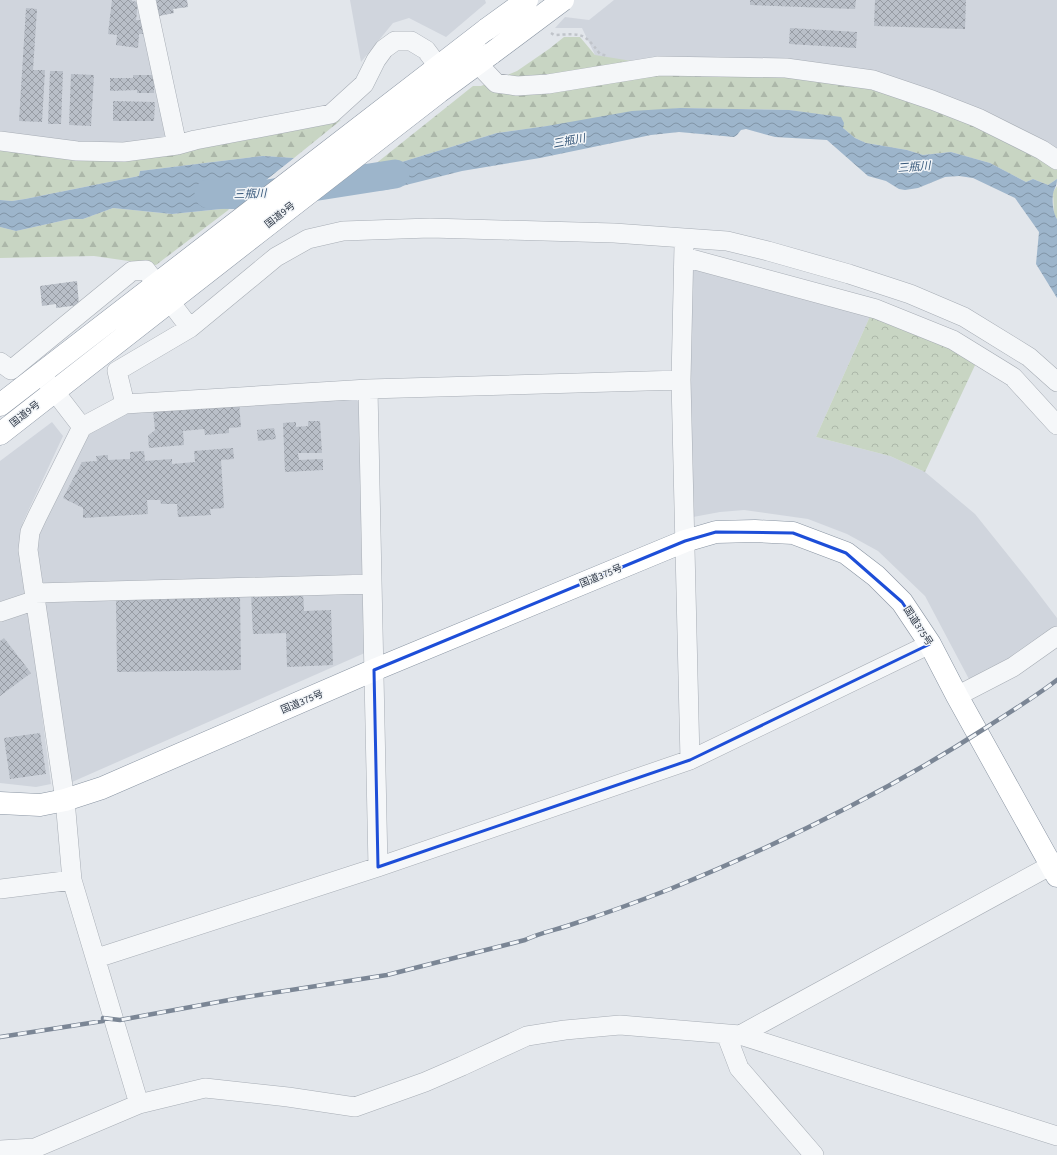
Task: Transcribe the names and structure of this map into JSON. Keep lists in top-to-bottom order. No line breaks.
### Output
{"streets":{"highway":["国道9号","国道375号"]},"water":["三瓶川"]}
